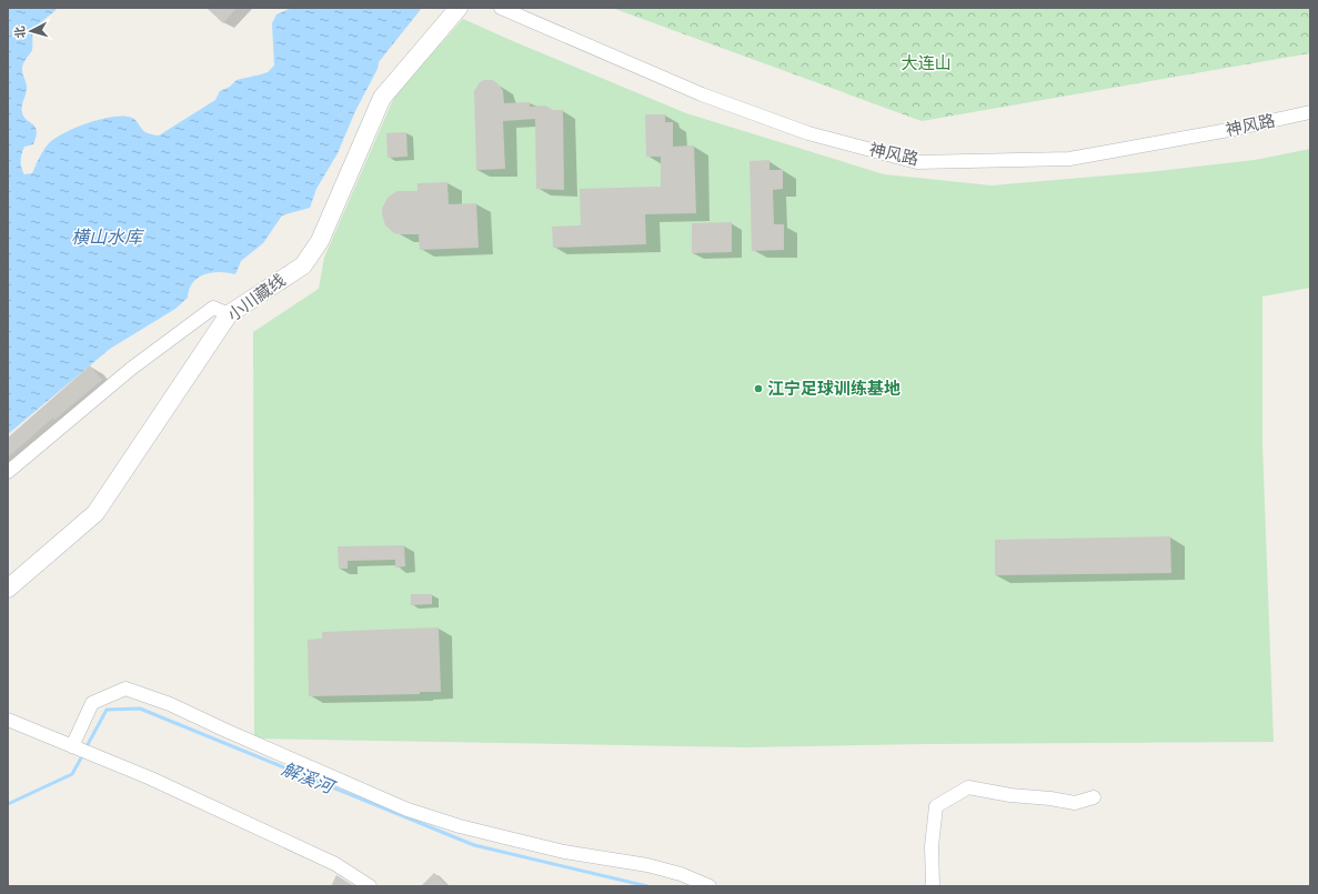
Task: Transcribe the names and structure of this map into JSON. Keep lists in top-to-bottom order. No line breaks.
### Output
{"streets":{"street":["神风路","小川藏线"]},"water":["横山水库","解溪河"],"parks":["大连山"],"places":["江宁足球训练基地"],"north":"left"}
